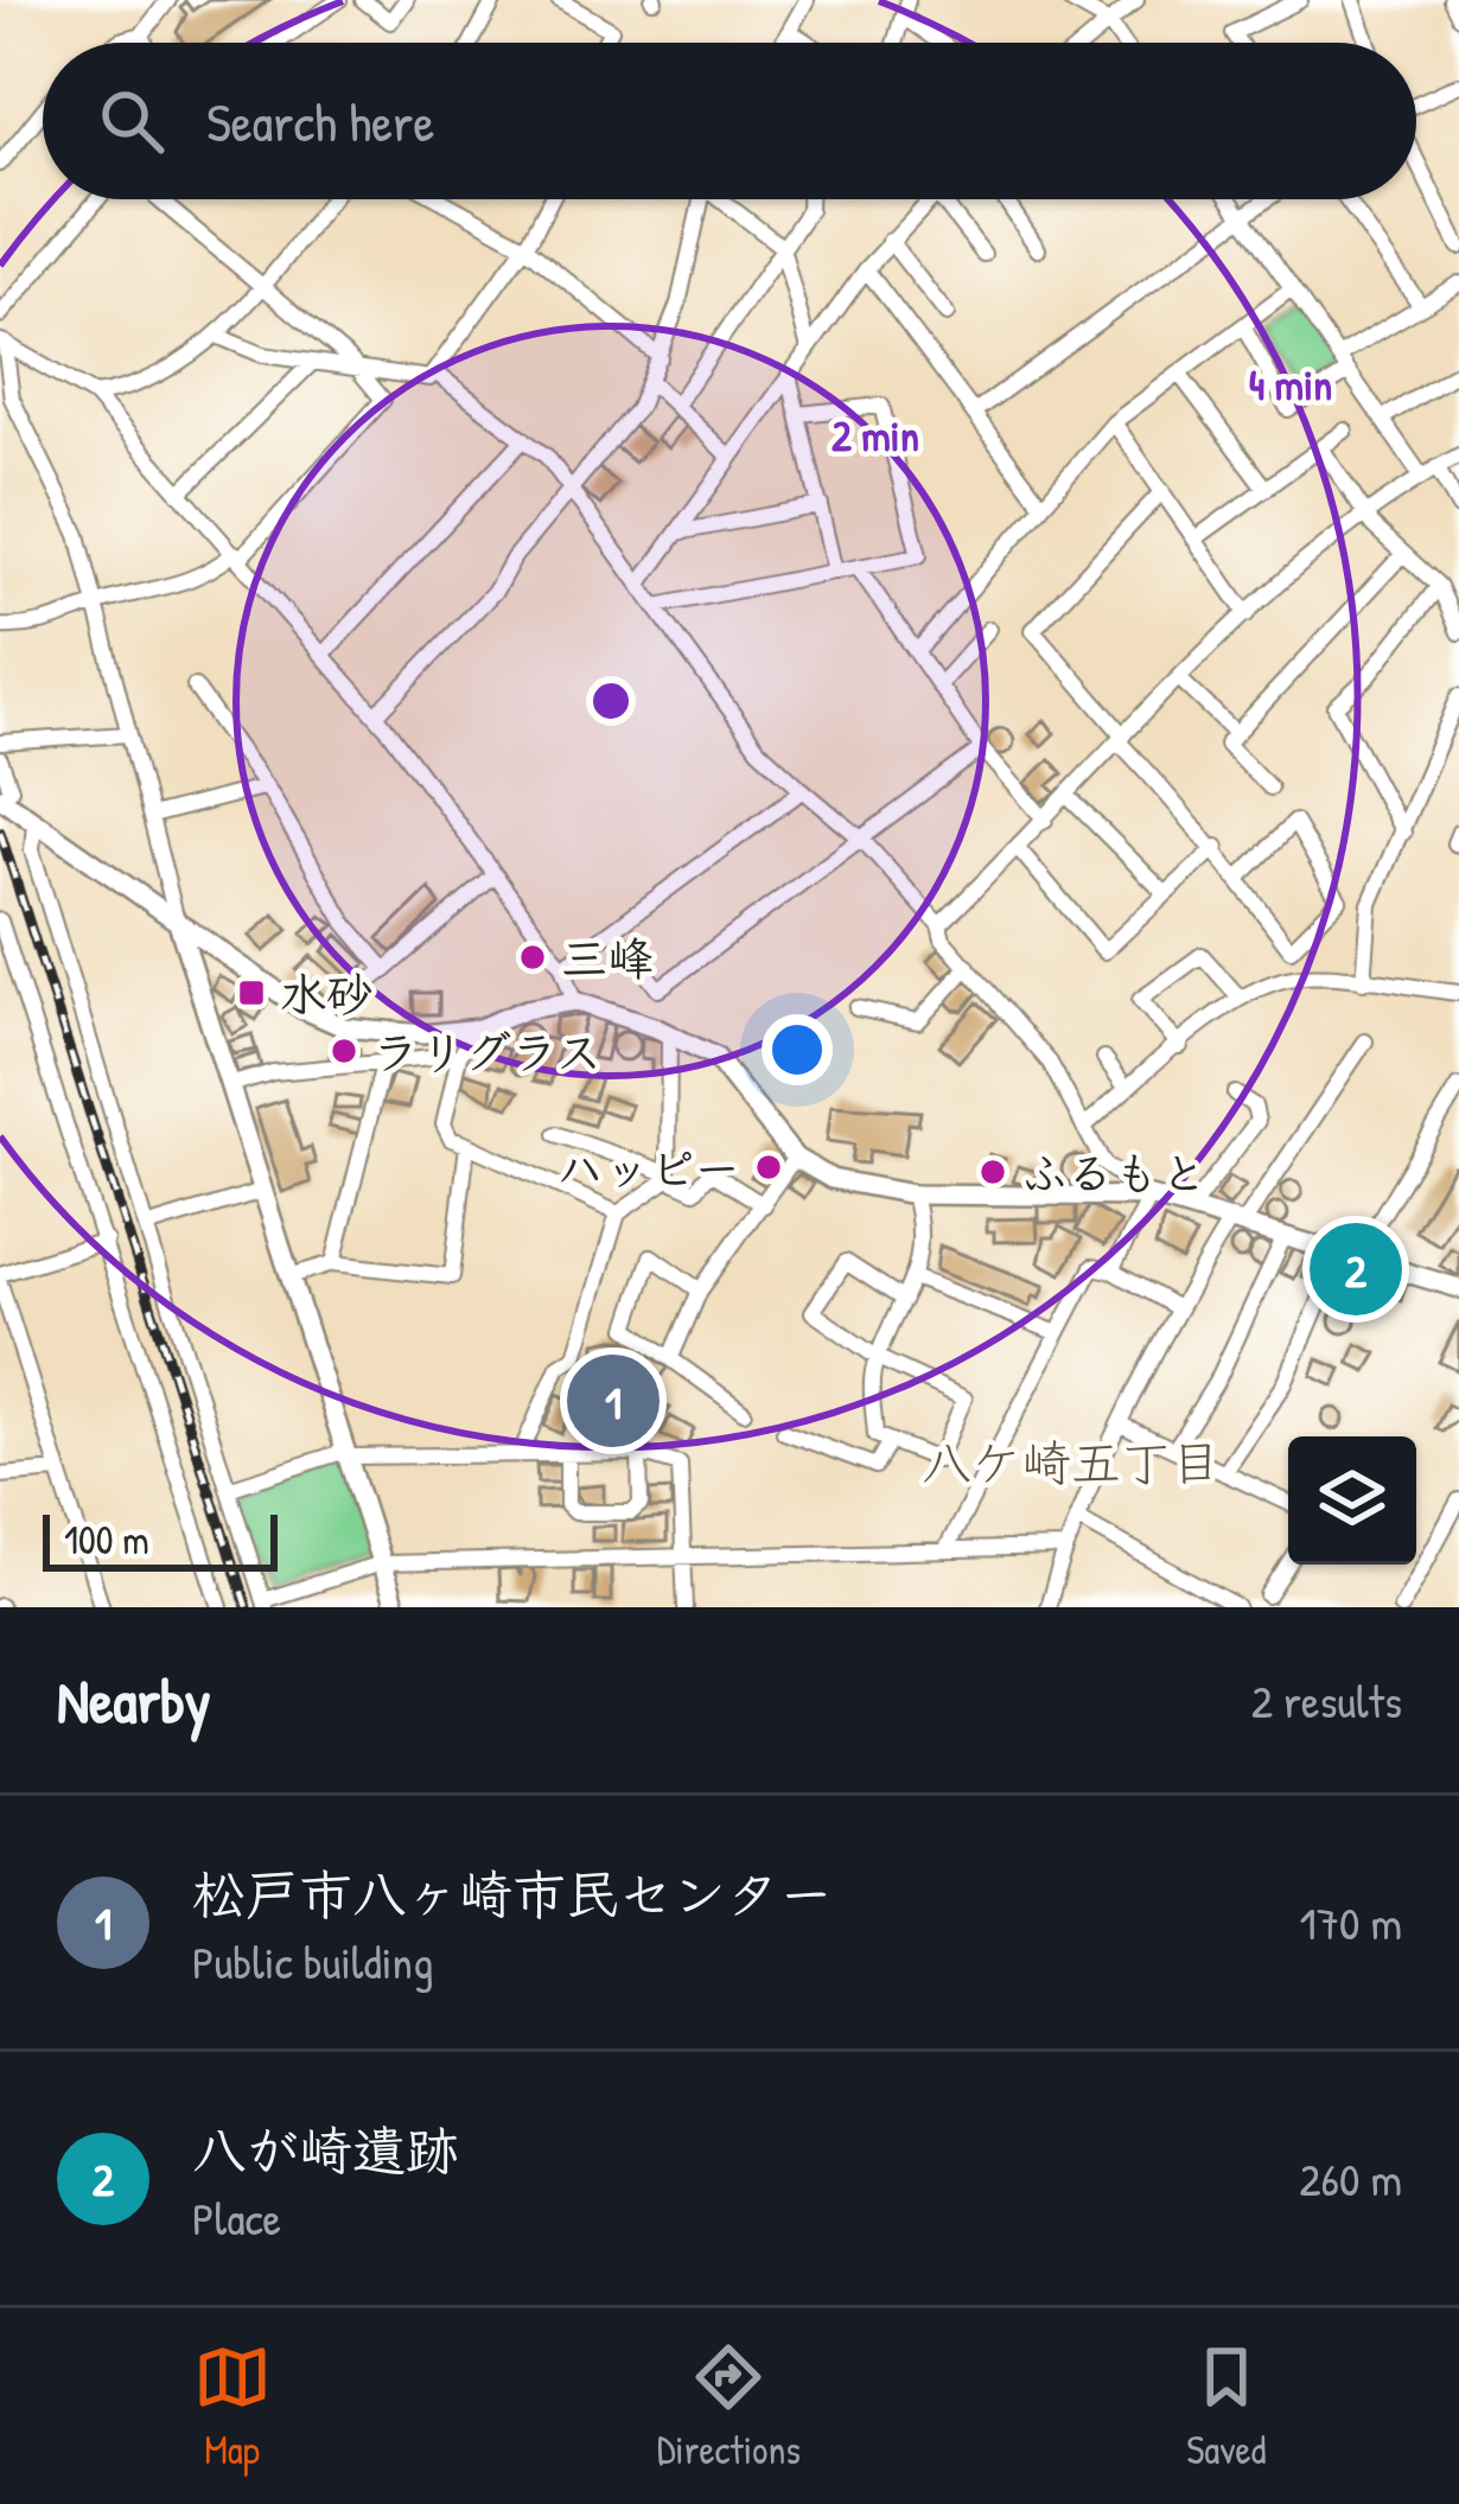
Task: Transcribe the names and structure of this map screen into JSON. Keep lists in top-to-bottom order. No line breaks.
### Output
{"districts":["八ケ崎五丁目"],"places":{"other":["三峰","ラリグラス","ハッピー","ふるもと"],"transit":["水砂"]},"scale_bar":"100 m","page":{"search":"Search here","pins":["2","1"],"scale":"100 m","heading":["Nearby","2 results"],"list":[{"mark":"1","name":"松戸市八ヶ崎市民センター","note":"Public building","value":"170 m"},{"mark":"2","name":"八が崎遺跡","note":"Place","value":"260 m"}],"nav":["Map","Directions","Saved"]},"rings":["4 min","2 min"]}
